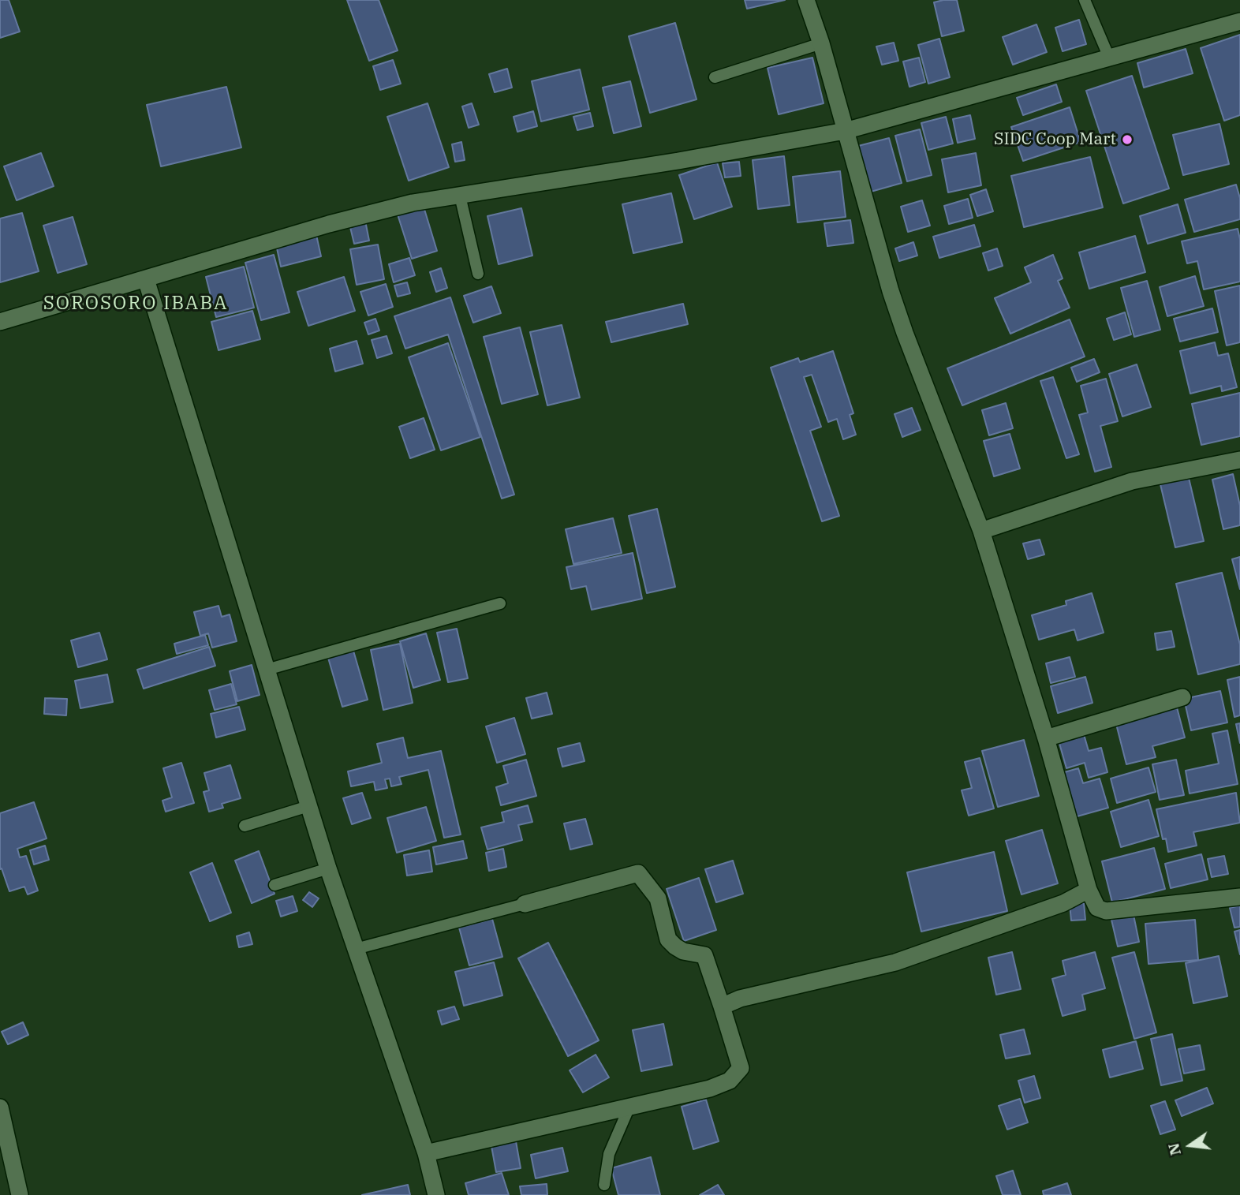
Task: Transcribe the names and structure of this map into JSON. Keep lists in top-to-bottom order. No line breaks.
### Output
{"districts":["SOROSORO IBABA"],"places":["SIDC Coop Mart"],"north":"left"}
